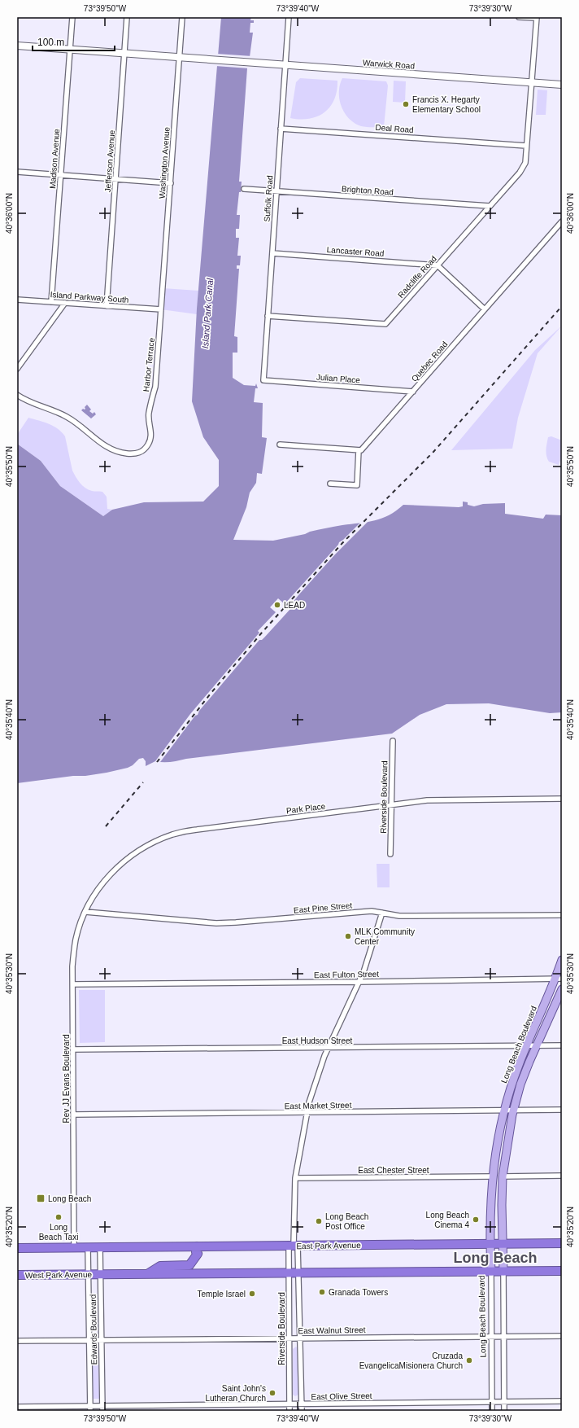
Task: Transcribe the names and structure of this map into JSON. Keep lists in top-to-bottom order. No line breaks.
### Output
{"streets":{"highway":["East Park Avenue","West Park Avenue"],"main road":["Long Beach Boulevard"],"street":["Warwick Road","Deal Road","Madison Avenue","Jefferson Avenue","Washington Avenue","Brighton Road","Suffolk Road","Lancaster Road","Radcliffe Road","Island Parkway South","Quebec Road","Harbor Terrace","Julian Place","Riverside Boulevard","Park Place","East Pine Street","East Fulton Street","East Hudson Street","Rev JJ Evans Boulevard","East Market Street","East Chester Street","Edwards Boulevard","East Walnut Street","East Olive Street"]},"crossings":[["Warwick Road","Madison Avenue"],["Warwick Road","Jefferson Avenue"],["Warwick Road","Washington Avenue"],["Warwick Road","Suffolk Road"],["Warwick Road","Radcliffe Road"],["Deal Road","Suffolk Road"],["Deal Road","Radcliffe Road"],["Madison Avenue","Island Parkway South"],["Jefferson Avenue","Island Parkway South"],["Washington Avenue","Island Parkway South"],["Washington Avenue","Harbor Terrace"],["Brighton Road","Suffolk Road"],["Brighton Road","Radcliffe Road"],["Suffolk Road","Lancaster Road"],["Suffolk Road","Radcliffe Road"],["Suffolk Road","Julian Place"],["Lancaster Road","Radcliffe Road"],["Island Parkway South","Harbor Terrace"],["Quebec Road","Julian Place"],["Riverside Boulevard","Park Place"],["Riverside Boulevard","East Pine Street"],["Riverside Boulevard","East Fulton Street"],["Riverside Boulevard","East Hudson Street"],["Riverside Boulevard","East Market Street"],["Riverside Boulevard","East Chester Street"],["Riverside Boulevard","East Park Avenue"],["Riverside Boulevard","East Walnut Street"],["Riverside Boulevard","East Olive Street"],["Park Place","East Pine Street"],["Park Place","Rev JJ Evans Boulevard"],["East Pine Street","Rev JJ Evans Boulevard"],["East Fulton Street","Long Beach Boulevard"],["East Fulton Street","Rev JJ Evans Boulevard"],["East Hudson Street","Long Beach Boulevard"],["East Hudson Street","Rev JJ Evans Boulevard"],["Long Beach Boulevard","East Market Street"],["Long Beach Boulevard","East Chester Street"],["Long Beach Boulevard","East Park Avenue"],["Long Beach Boulevard","East Walnut Street"],["Long Beach Boulevard","East Olive Street"],["Rev JJ Evans Boulevard","East Market Street"],["East Park Avenue","Edwards Boulevard"],["West Park Avenue","Edwards Boulevard"],["Edwards Boulevard","East Walnut Street"],["Edwards Boulevard","East Olive Street"]],"districts":["Long Beach"],"water":["Island Park Canal"],"places":{"other":["Francis X. Hegarty Elementary School","LEAD","MLK Community Center","Long Beach Taxi","Long Beach Cinema 4","Long Beach Post Office","Granada Towers","Temple Israel","Cruzada EvangelicaMisionera Church","Saint John's Lutheran Church"],"transit":["Long Beach"]},"scale_bar":"100 m","coordinates":["73°39'50\"W","73°39'40\"W","73°39'30\"W","40°36'00\"N","40°35'50\"N","40°35'40\"N","40°35'30\"N","40°35'20\"N"]}
